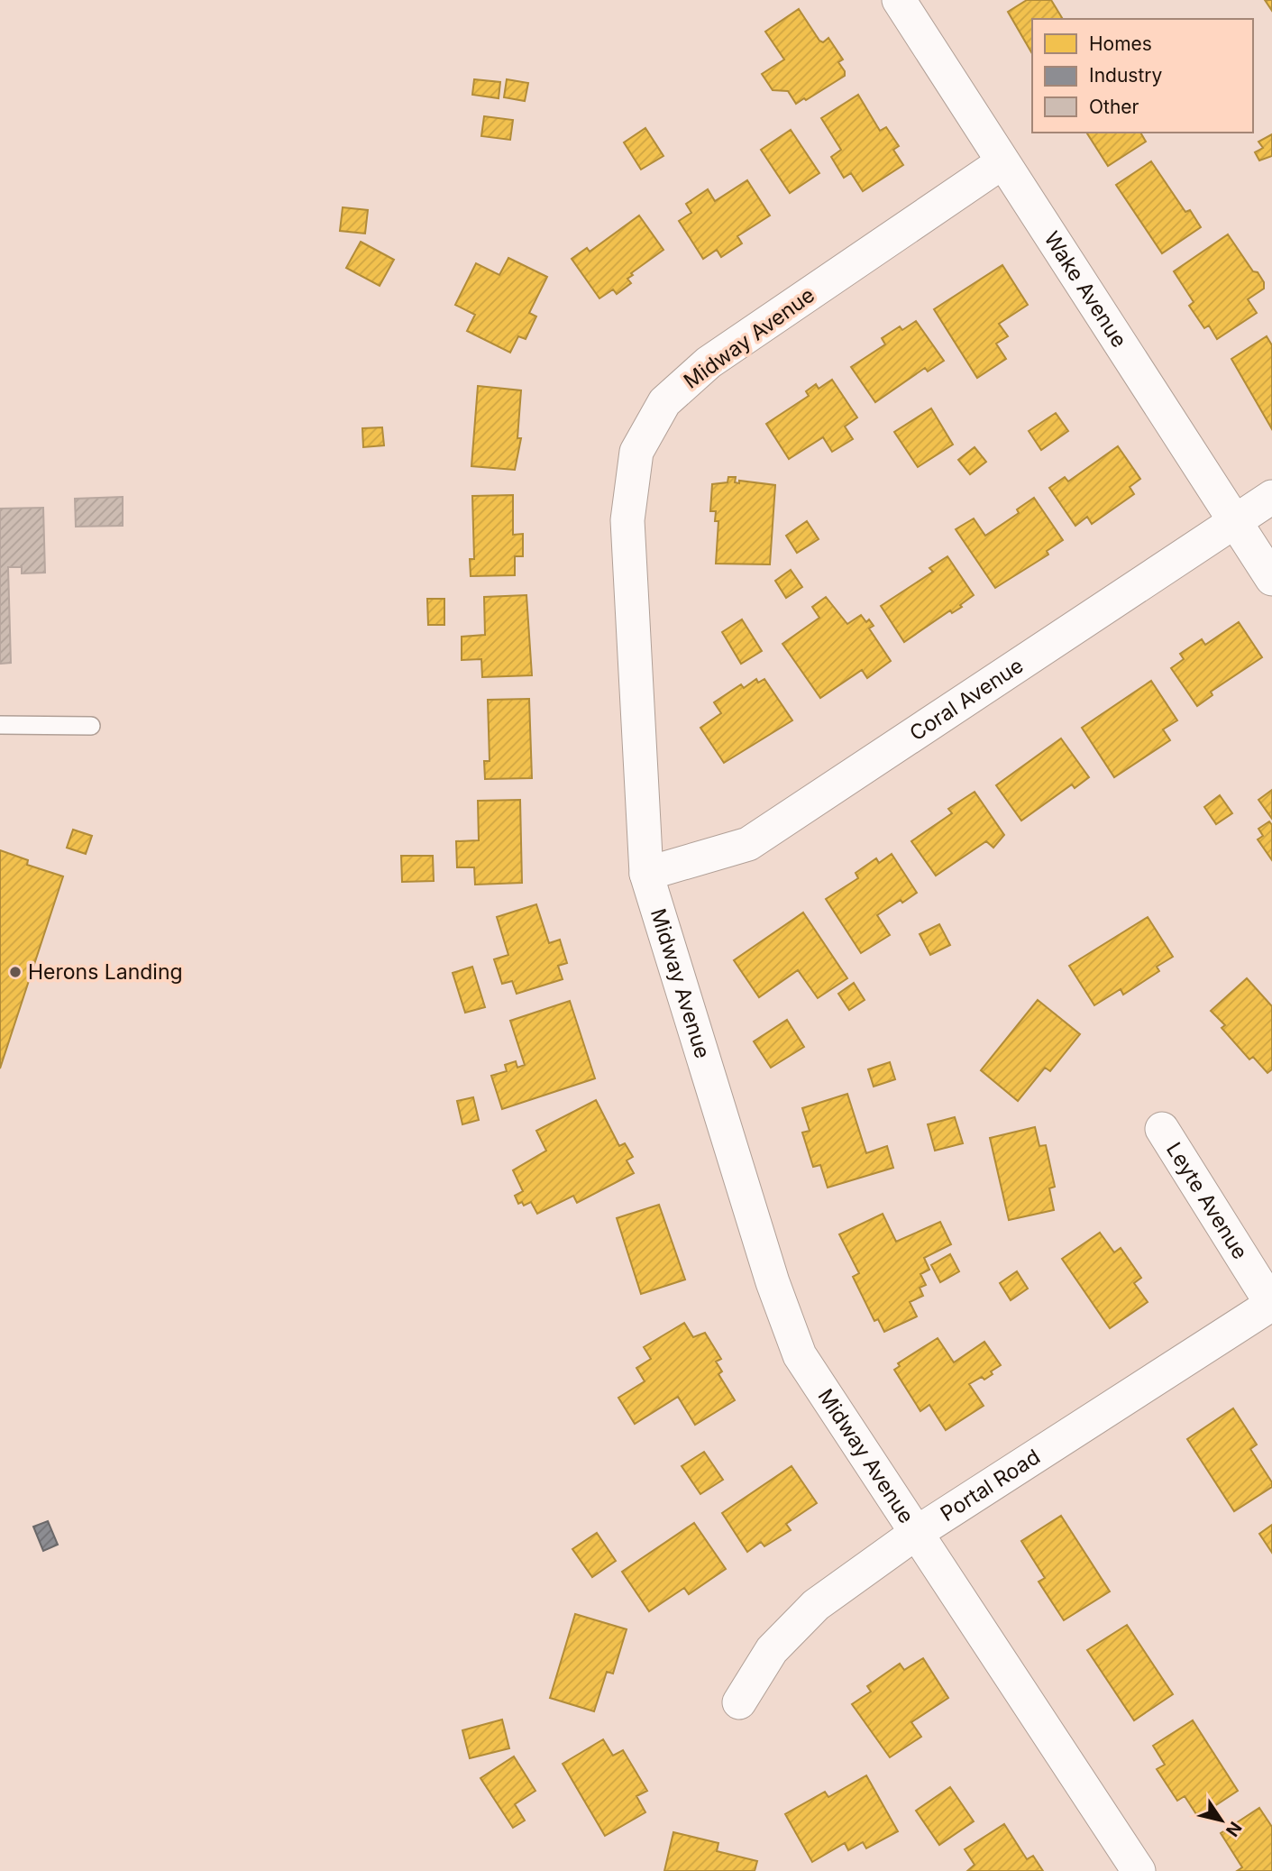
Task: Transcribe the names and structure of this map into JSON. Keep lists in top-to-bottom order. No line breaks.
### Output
{"streets":{"street":["Wake Avenue","Midway Avenue","Coral Avenue","Leyte Avenue","Portal Road"]},"crossings":[["Wake Avenue","Midway Avenue"],["Wake Avenue","Coral Avenue"],["Midway Avenue","Coral Avenue"],["Midway Avenue","Portal Road"],["Leyte Avenue","Portal Road"]],"places":["Herons Landing"],"legend":["Homes","Industry","Other"],"north":"bottom right"}
